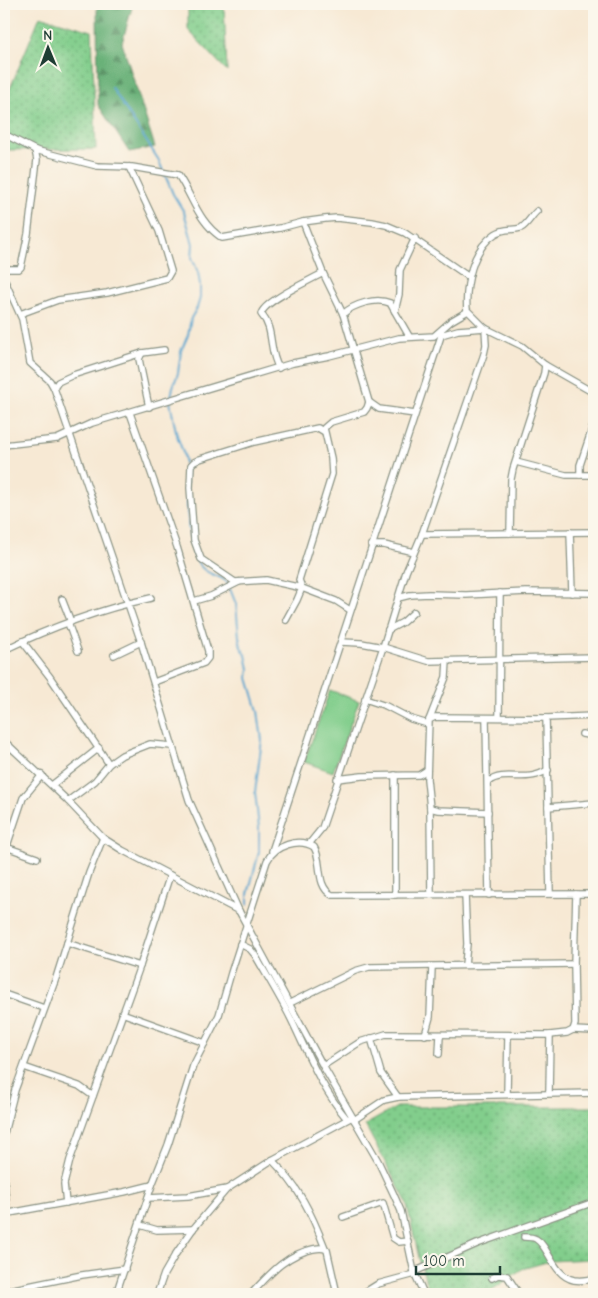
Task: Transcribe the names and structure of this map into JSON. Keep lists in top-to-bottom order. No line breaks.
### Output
{"scale_bar":"100 m","north":"top"}
